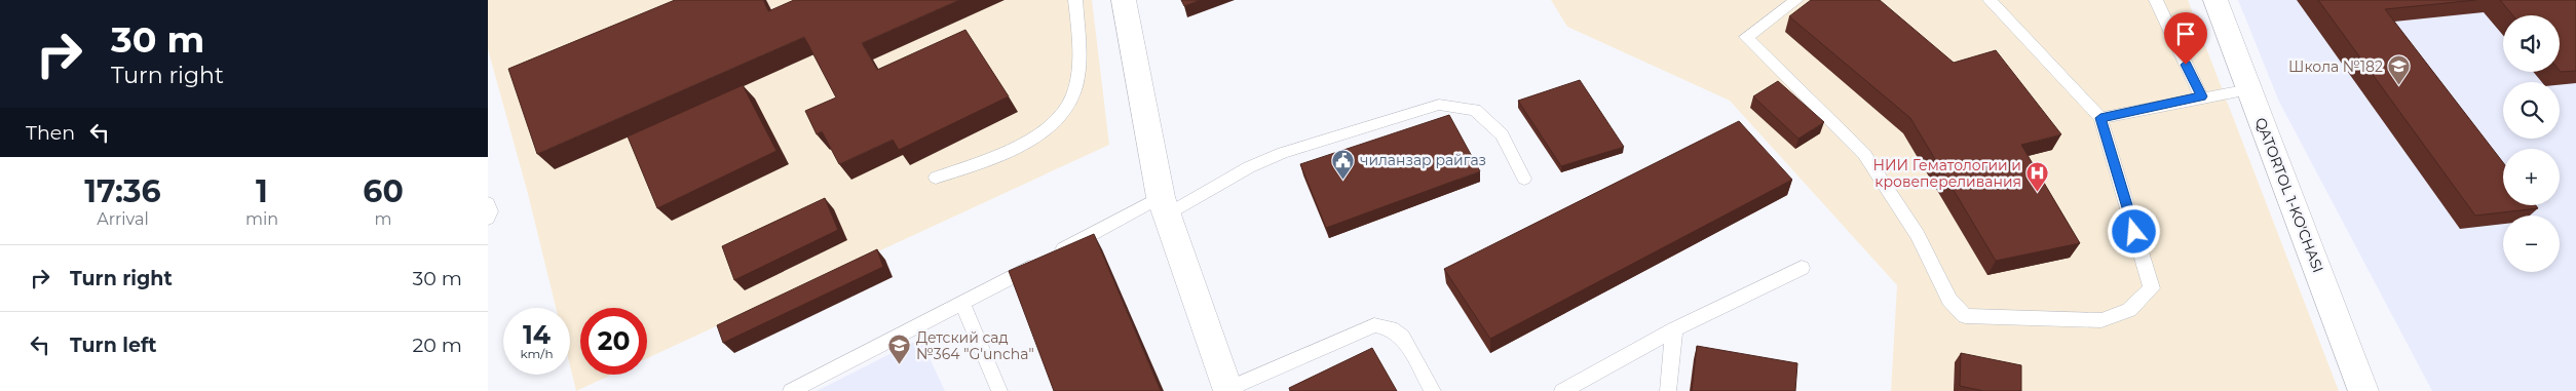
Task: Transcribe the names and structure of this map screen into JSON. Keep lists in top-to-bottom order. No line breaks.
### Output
{"streets":{"street":["QATORTOL 1-KO'CHASI"]},"places":{"school or university":["Школа №182","Детский сад №364 \"G'uncha\""],"public building":["чиланзар райгаз"],"hospital":["НИИ Гематологии и кровепереливания"]},"page":{"turn":["30 m","Turn right"],"map_buttons":["+","−"],"then":"Then","eta":["17:36","Arrival","1","min","60","m"],"list":[{"name":"Turn right","value":"30 m"},{"name":"Turn left","value":"20 m"}],"speed":"14 km/h","limit":"20"}}
